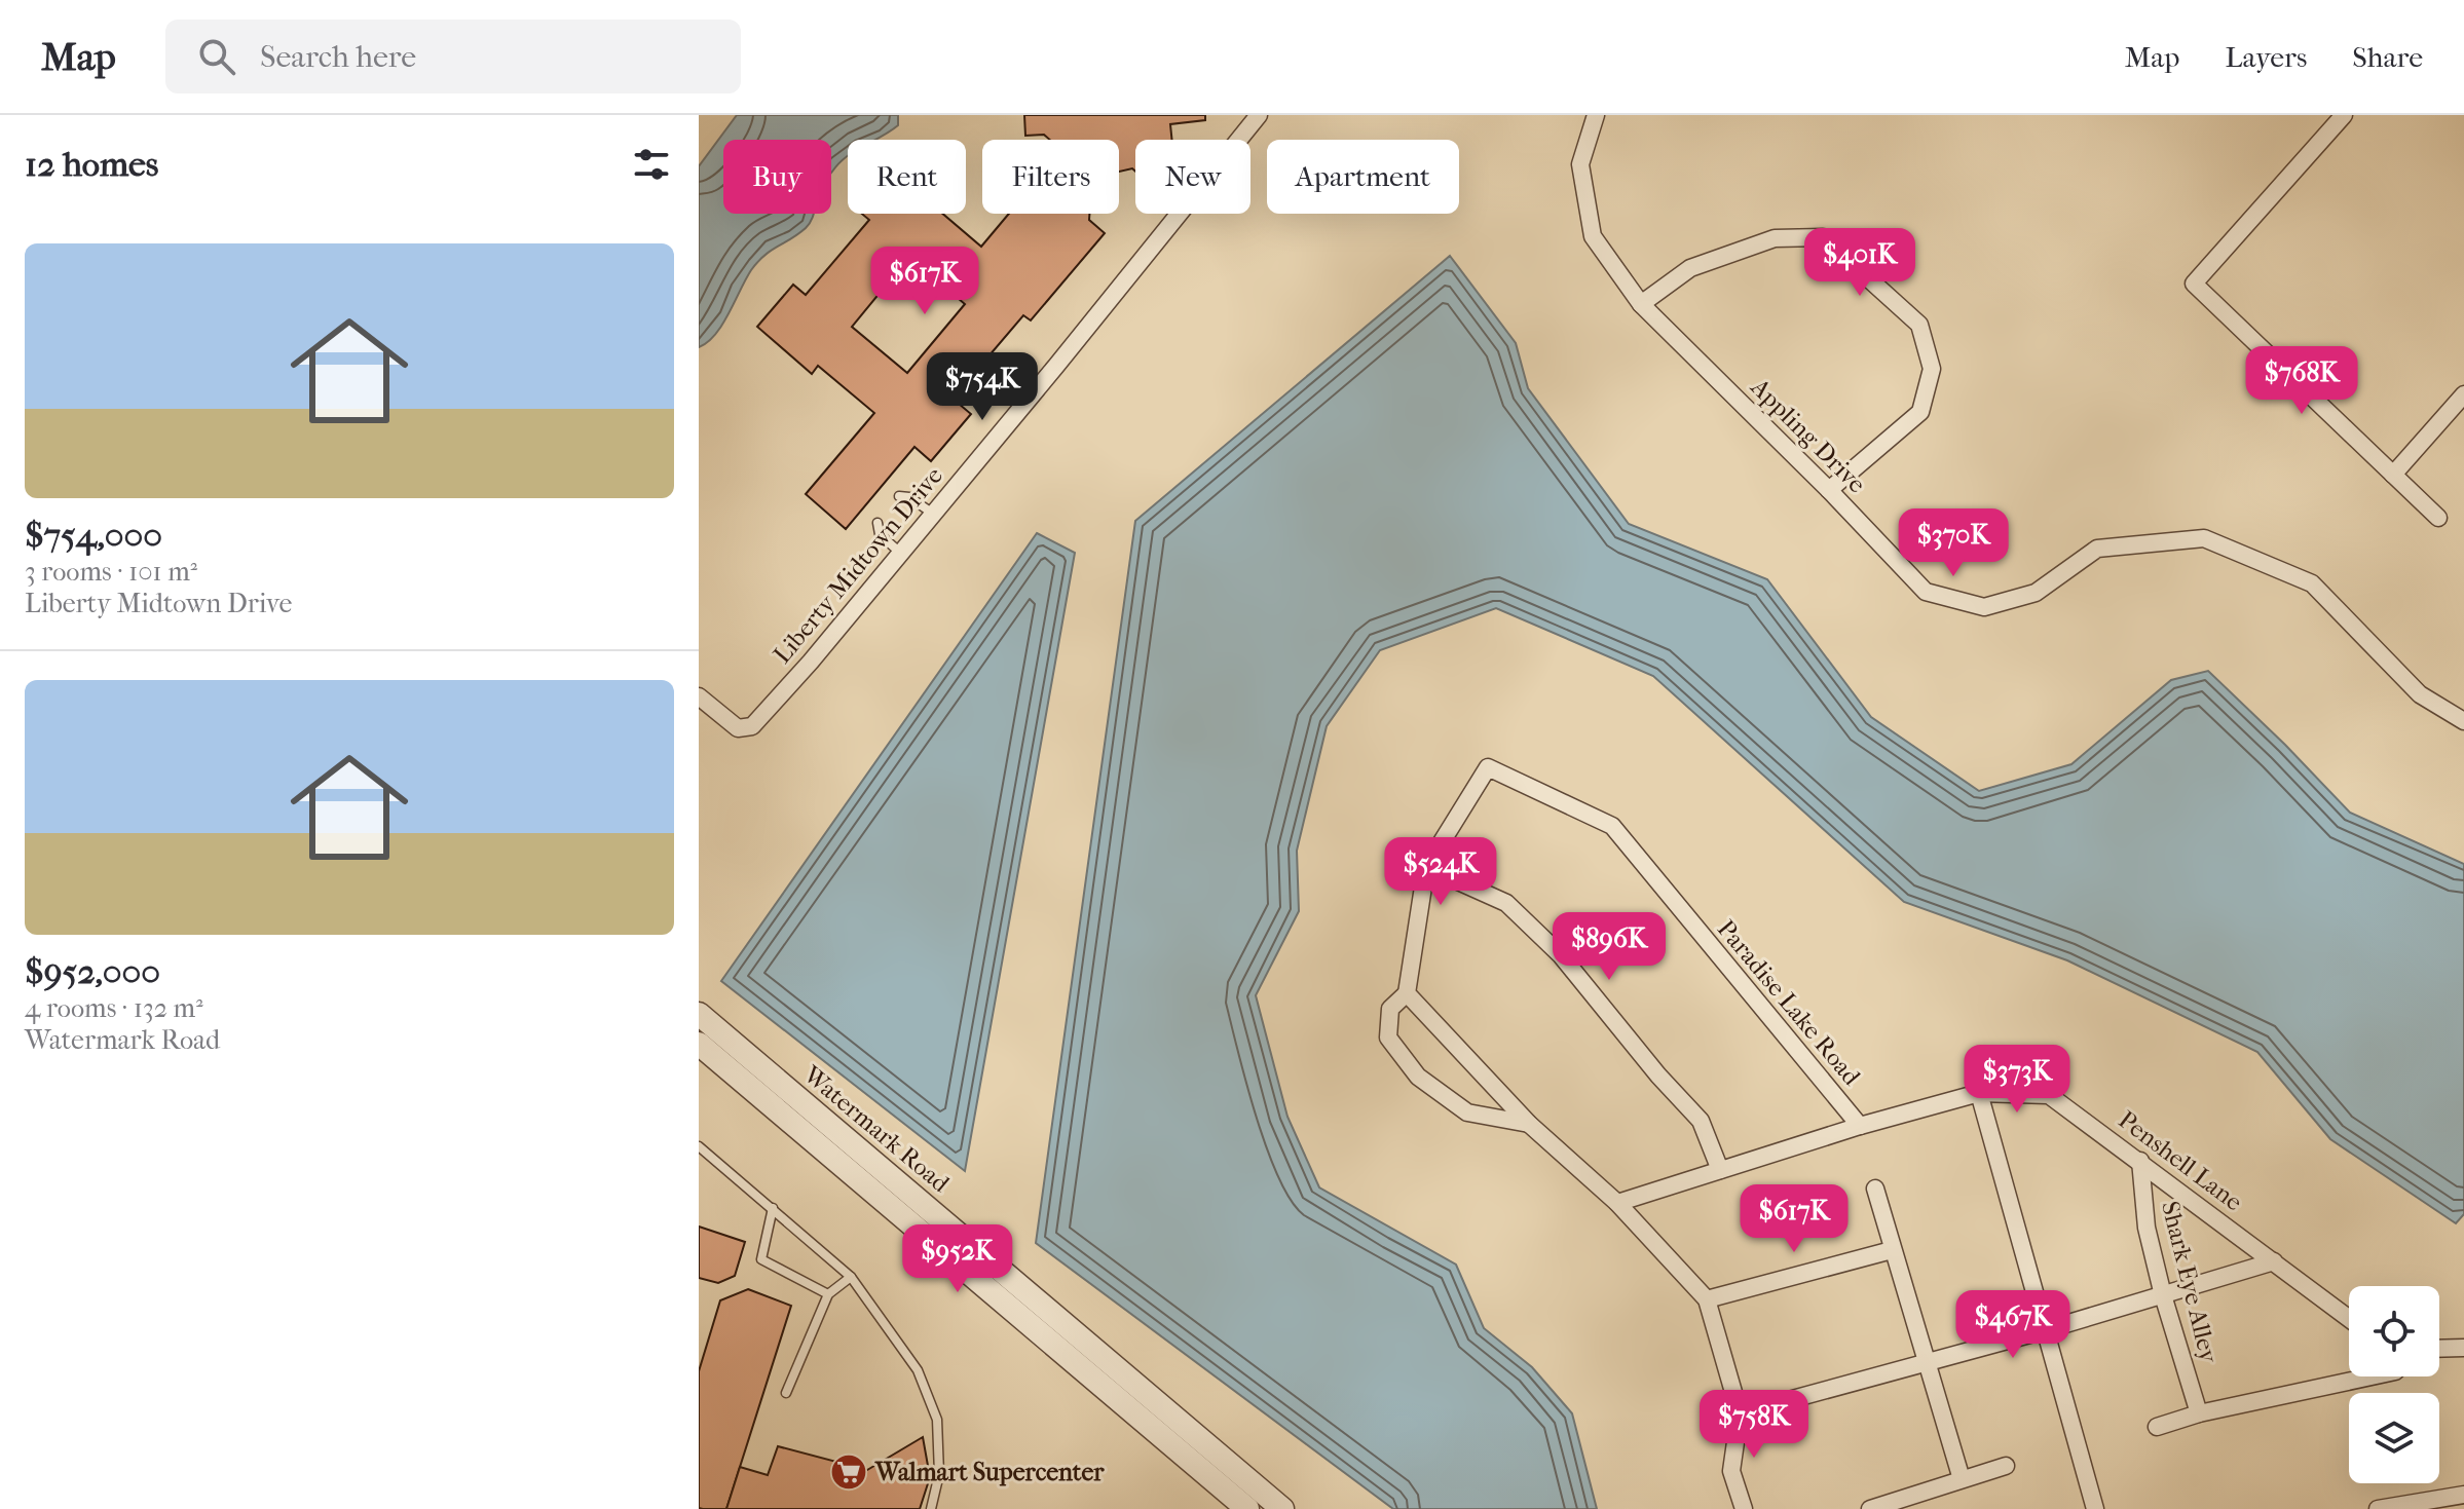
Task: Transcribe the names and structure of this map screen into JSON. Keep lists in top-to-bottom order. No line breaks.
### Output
{"streets":{"street":["Appling Drive","Liberty Midtown Drive","Paradise Lake Road","Watermark Road","Penshell Lane","Shark Eye Alley"]},"crossings":[["Paradise Lake Road","Penshell Lane"],["Penshell Lane","Shark Eye Alley"]],"places":{"supermarket":["Walmart Supercenter"]},"page":{"header":"Map","search":"Search here","nav":["Map","Layers","Share"],"heading":"12 homes","chip":["Buy","Rent","Filters","New","Apartment"],"list":[{"name":"$754,000","note":"3 rooms · 101 m² · Liberty Midtown Drive"},{"name":"$952,000","note":"4 rooms · 132 m² · Watermark Road"}],"price":["$401K","$617K","$768K","$754K","$370K","$524K","$896K","$373K","$617K","$952K","$467K","$758K"]}}
